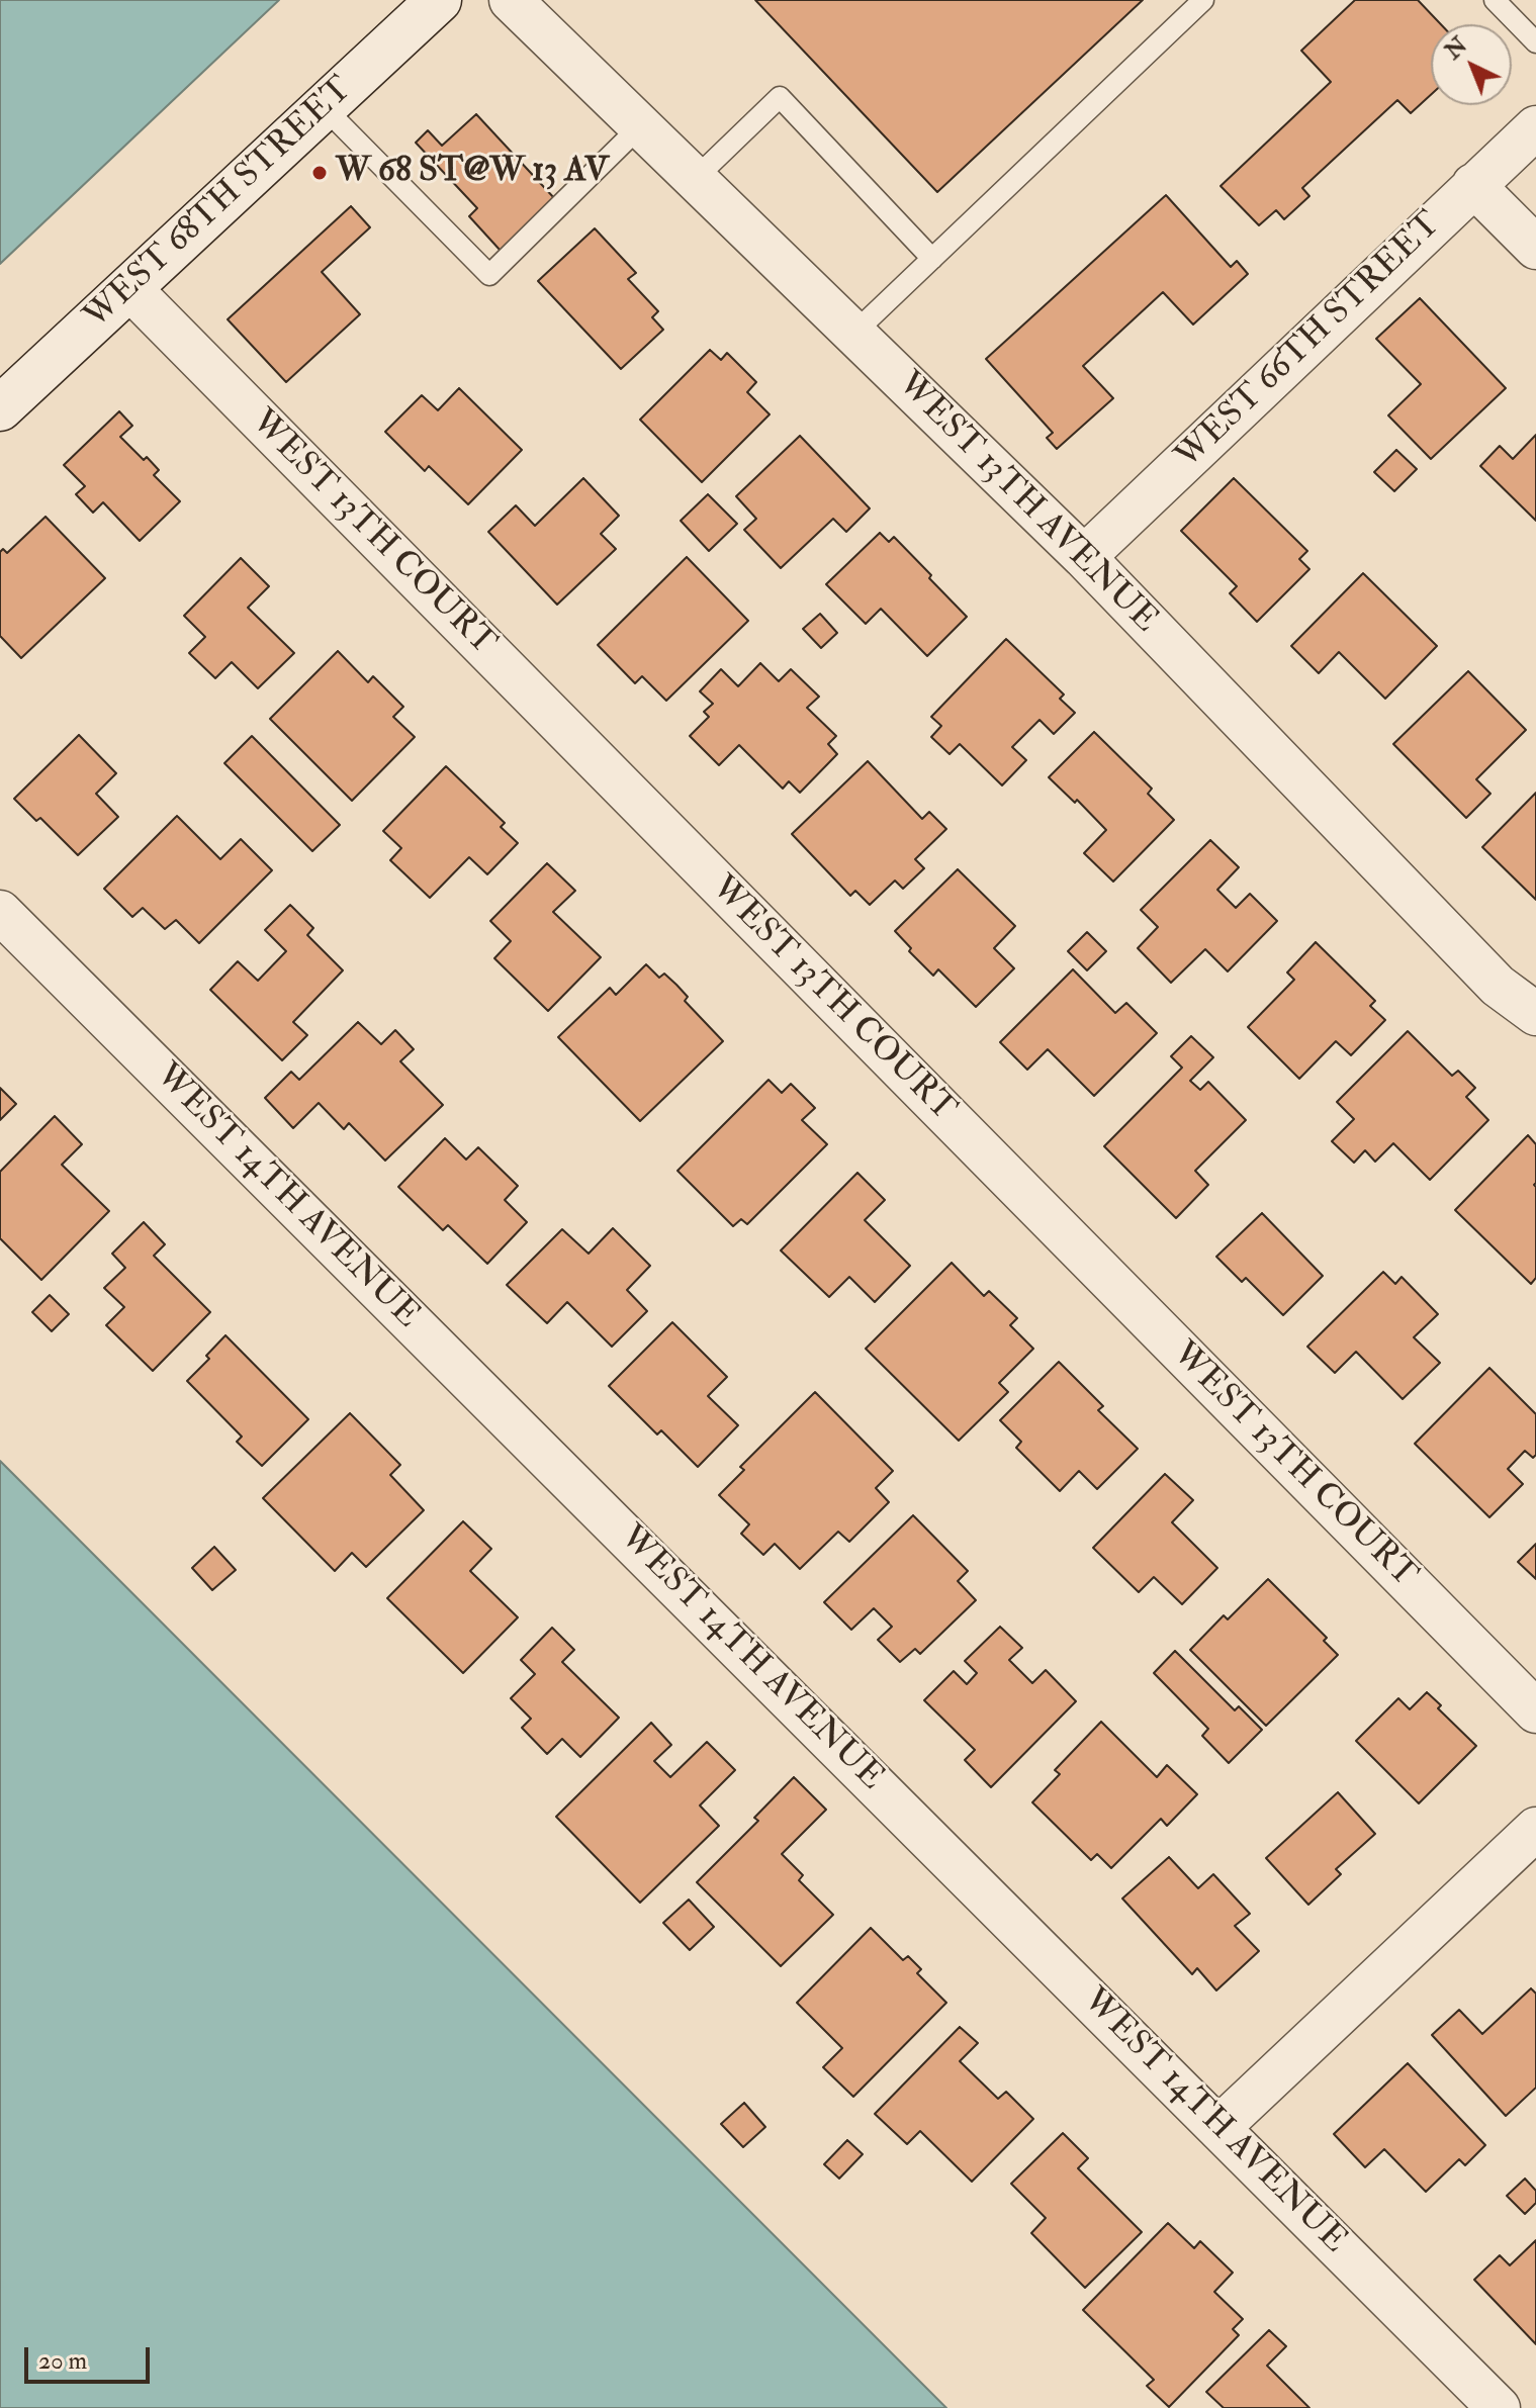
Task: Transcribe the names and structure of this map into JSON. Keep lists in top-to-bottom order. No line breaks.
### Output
{"streets":{"main road":["WEST 68TH STREET"],"street":["WEST 66TH STREET","WEST 13TH AVENUE","WEST 13TH COURT","WEST 14TH AVENUE"]},"crossings":[["WEST 68TH STREET","WEST 13TH COURT"],["WEST 66TH STREET","WEST 13TH AVENUE"]],"places":["W 68 ST@W 13 AV"],"scale_bar":"20 m","north":"top left"}
